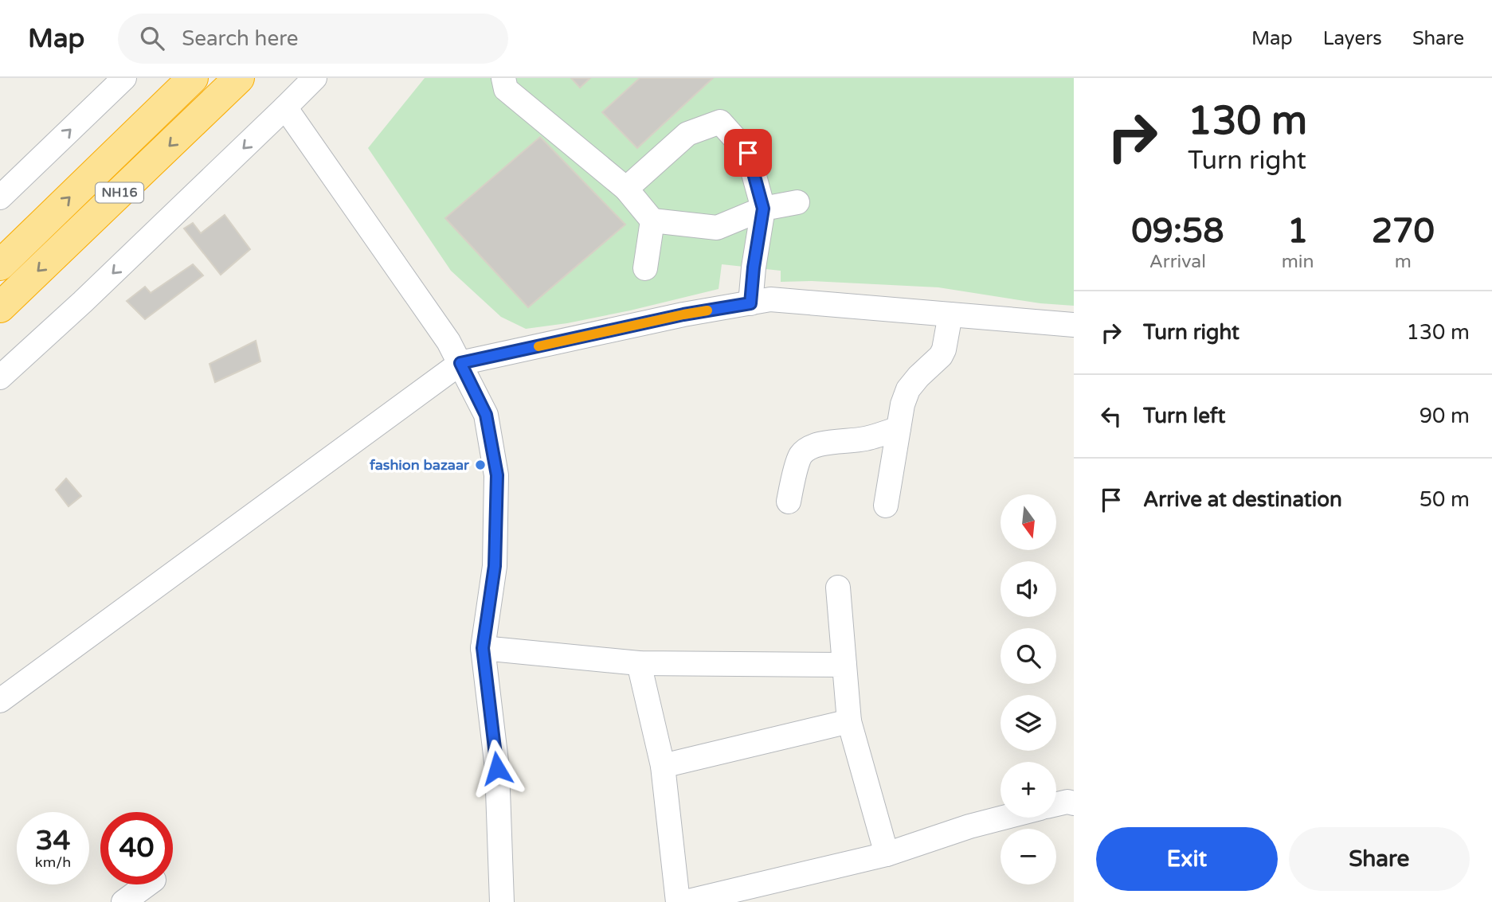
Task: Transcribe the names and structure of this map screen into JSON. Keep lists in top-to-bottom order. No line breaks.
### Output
{"streets":{"highway":["NH16"]},"places":["fashion bazaar"],"north":"bottom","page":{"header":"Map","search":"Search here","nav":["Map","Layers","Share"],"turn":["130 m","Turn right"],"eta":["09:58","Arrival","1","min","270","m"],"list":[{"name":"Turn right","value":"130 m"},{"name":"Turn left","value":"90 m"},{"name":"Arrive at destination","value":"50 m"}],"map_buttons":["+","−"],"speed":"34 km/h","limit":"40","buttons":["Exit","Share"]}}
